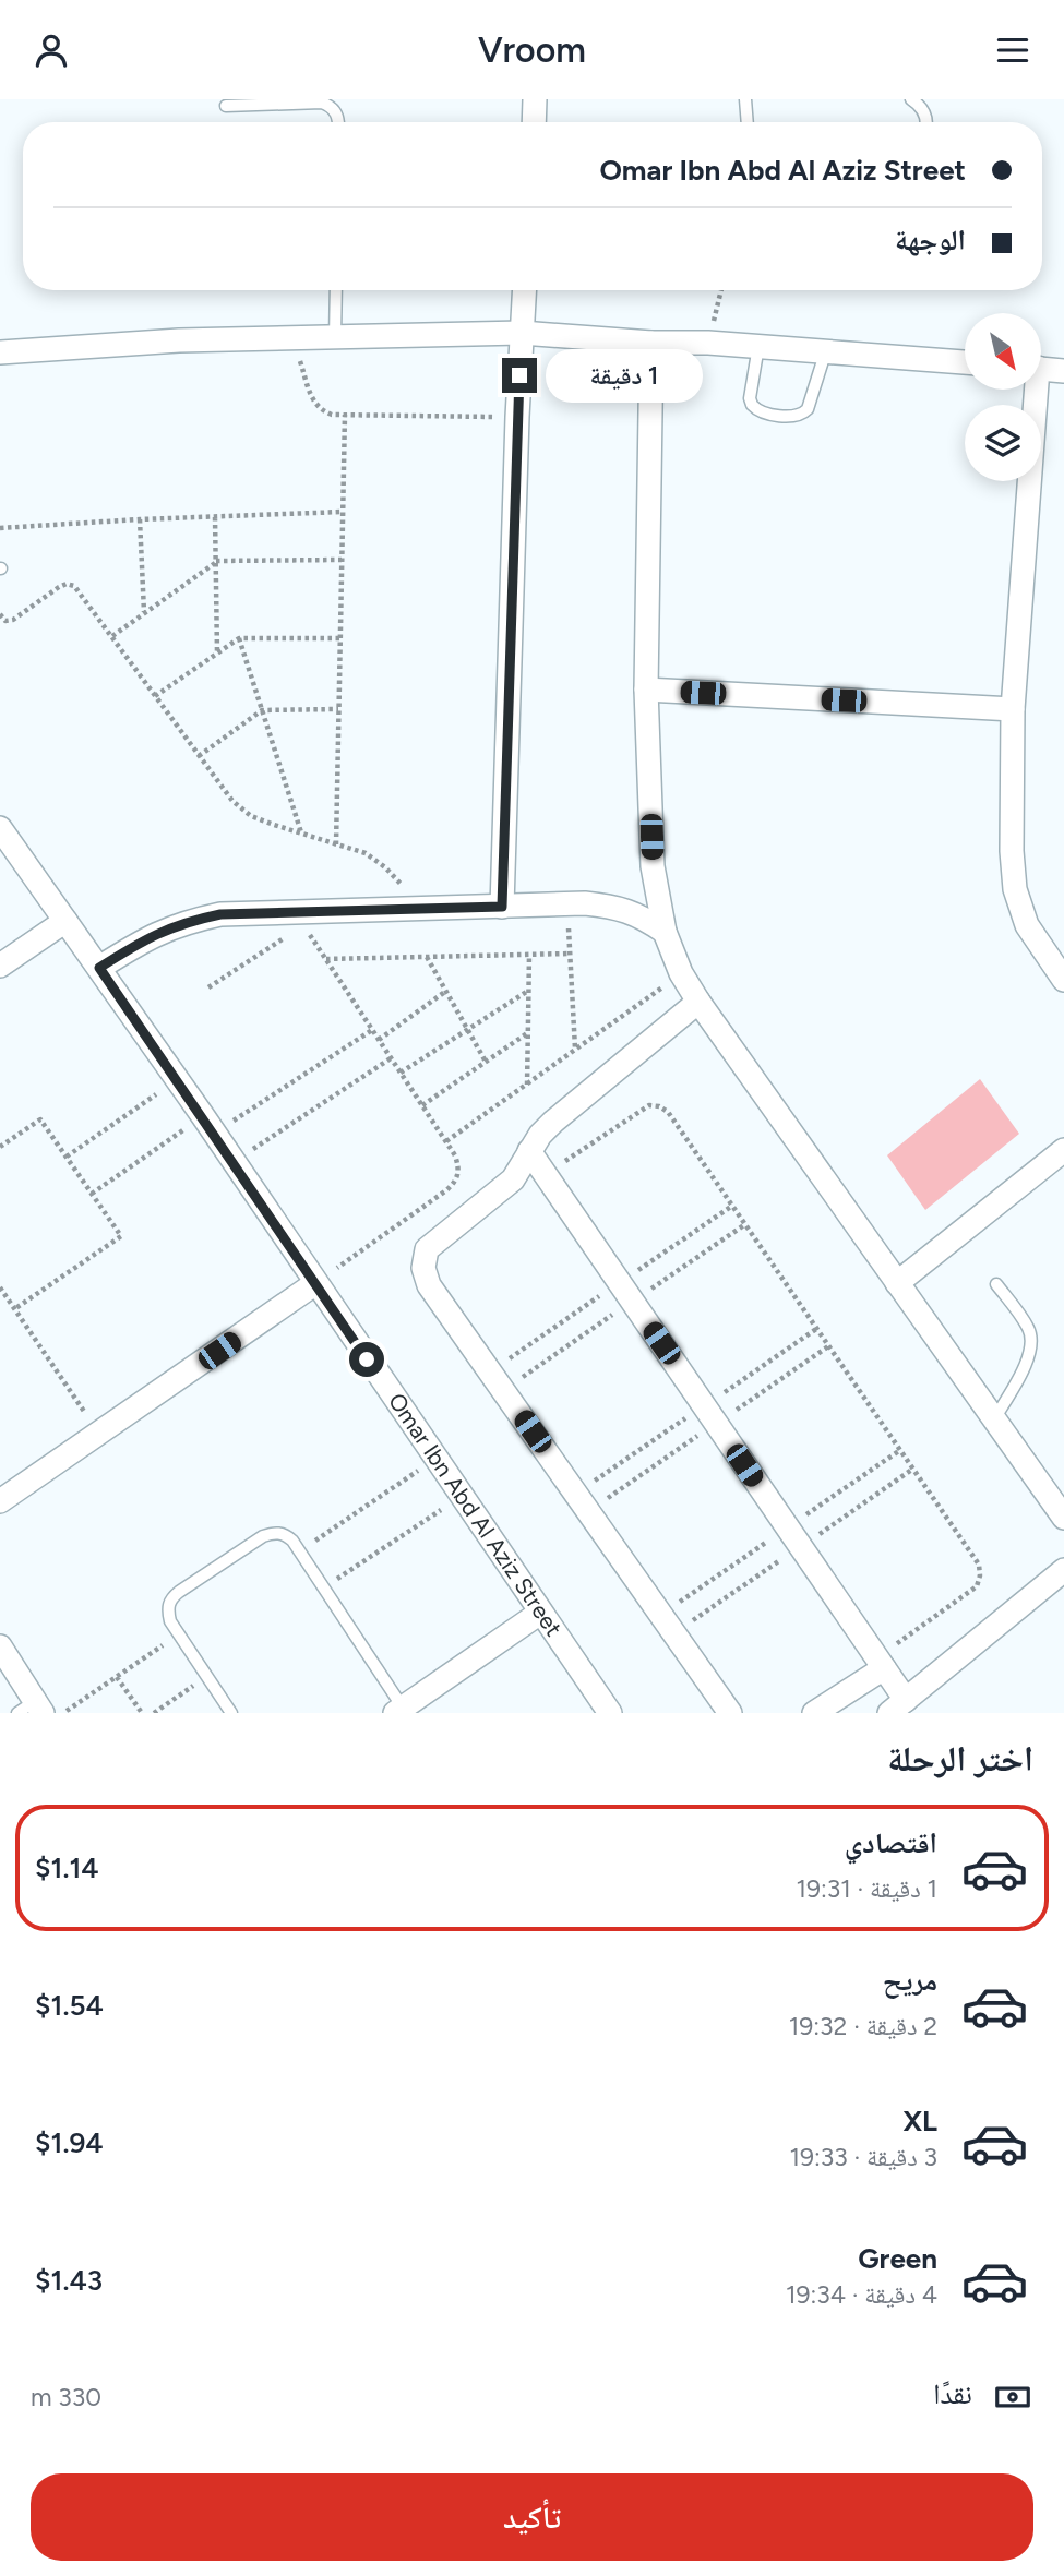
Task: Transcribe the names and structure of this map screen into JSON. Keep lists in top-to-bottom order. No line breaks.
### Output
{"streets":{"street":["Omar Ibn Abd Al Aziz Street"]},"north":"bottom right","page":{"header":"Vroom","banner":["Omar Ibn Abd Al Aziz Street","الوجهة"],"bubble":"1 دقيقة","heading":"اختر الرحلة","list":[{"name":"اقتصادي","note":"1 دقيقة · 19:31","value":"$1.14"},{"name":"مريح","note":"2 دقيقة · 19:32","value":"$1.54"},{"name":"XL","note":"3 دقيقة · 19:33","value":"$1.94"},{"name":"Green","note":"4 دقيقة · 19:34","value":"$1.43"}],"pay":["نقدًا","330 m"],"buttons":"تأكيد"}}
